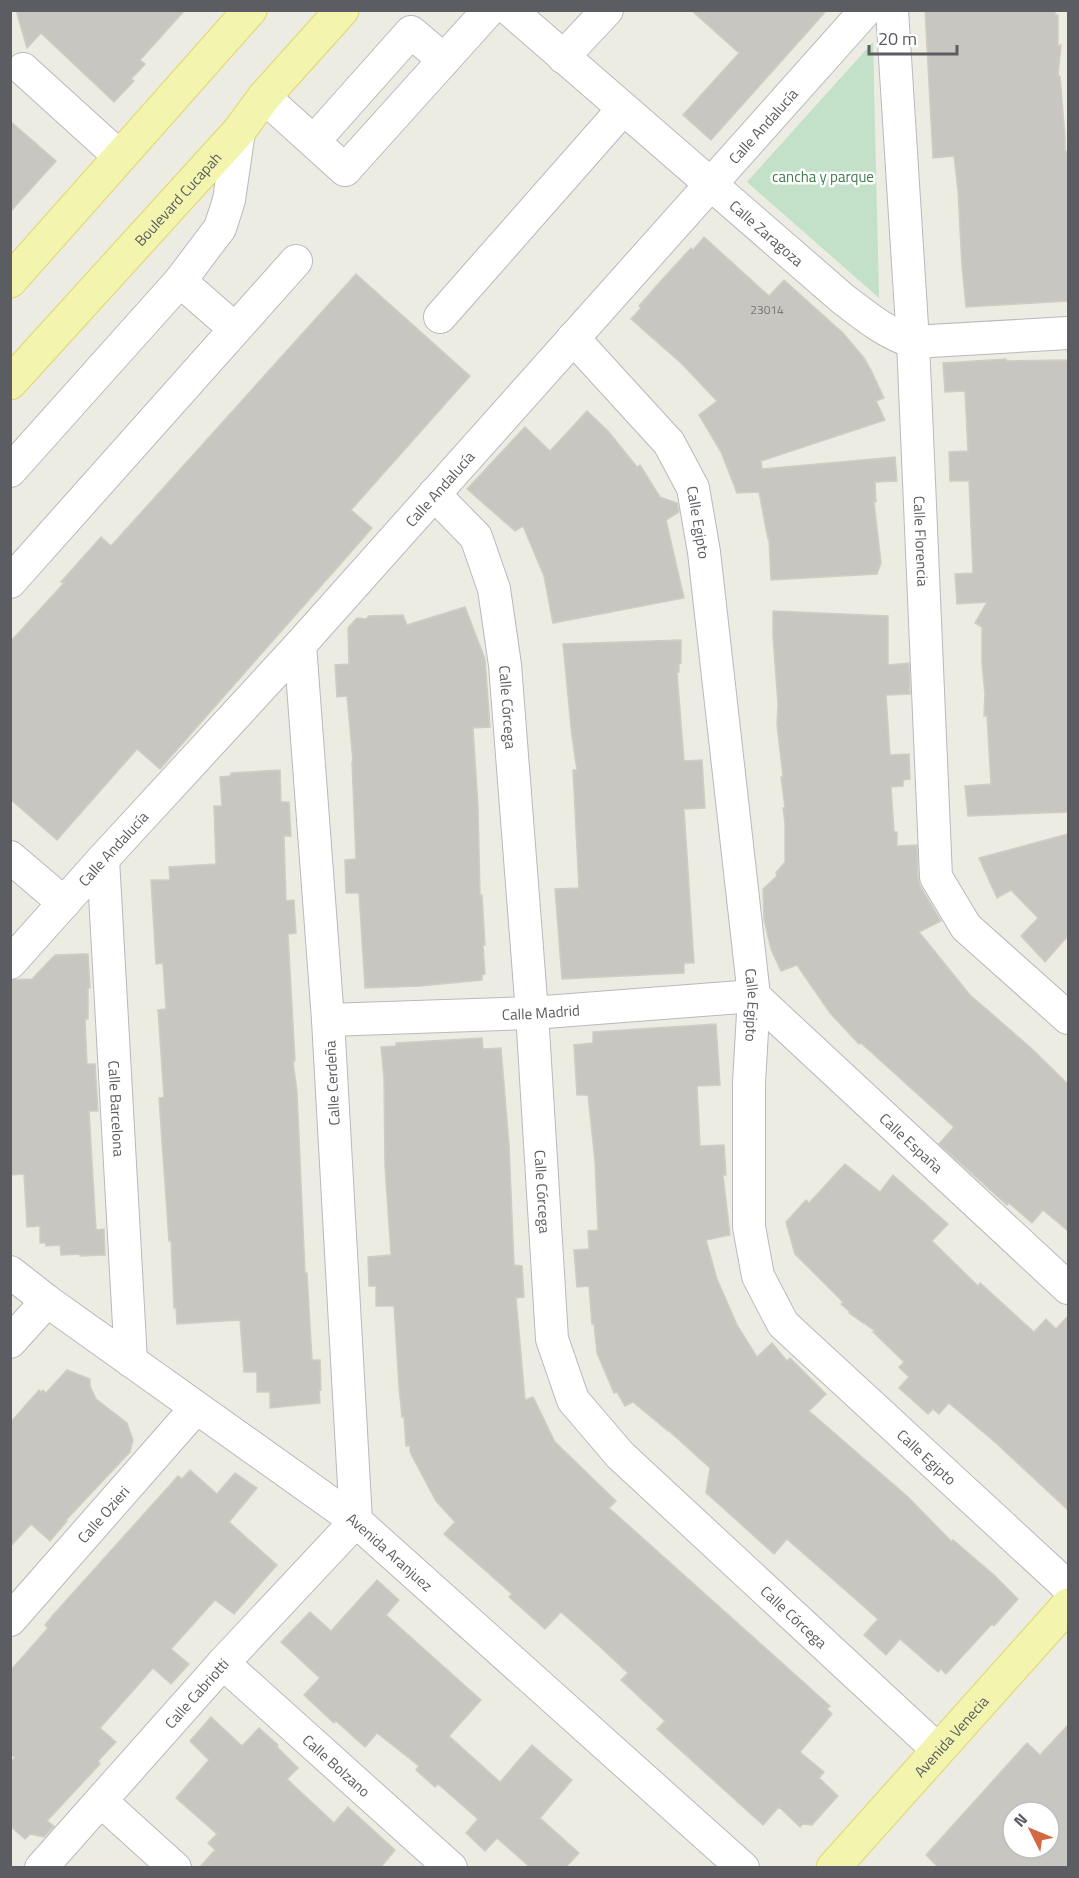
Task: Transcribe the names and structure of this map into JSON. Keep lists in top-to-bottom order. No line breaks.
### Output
{"streets":{"main road":["Boulevard Cucapah","Avenida Venecia"],"street":["Calle Andalucía","Calle Zaragoza","Calle Egipto","Calle Florencia","Calle Córcega","Calle Madrid","Calle Cerdeña","Calle Barcelona","Calle España","Calle Ozieri","Avenida Aranjuez","Calle Cabriotti","Calle Bolzano"]},"crossings":[["Calle Andalucía","Calle Zaragoza"],["Calle Andalucía","Calle Egipto"],["Calle Andalucía","Calle Córcega"],["Calle Andalucía","Calle Cerdeña"],["Calle Andalucía","Calle Barcelona"],["Calle Zaragoza","Calle Florencia"],["Calle Egipto","Calle Madrid"],["Calle Egipto","Calle España"],["Calle Córcega","Calle Madrid"],["Calle Córcega","Avenida Venecia"],["Calle Madrid","Calle Cerdeña"],["Calle Madrid","Calle España"],["Calle Cerdeña","Avenida Aranjuez"],["Calle Cerdeña","Calle Cabriotti"],["Calle Barcelona","Avenida Aranjuez"],["Calle Ozieri","Avenida Aranjuez"],["Avenida Aranjuez","Calle Cabriotti"],["Calle Cabriotti","Calle Bolzano"]],"parks":["cancha y parque"],"house_numbers":["23014"],"scale_bar":"20 m","north":"top left"}
